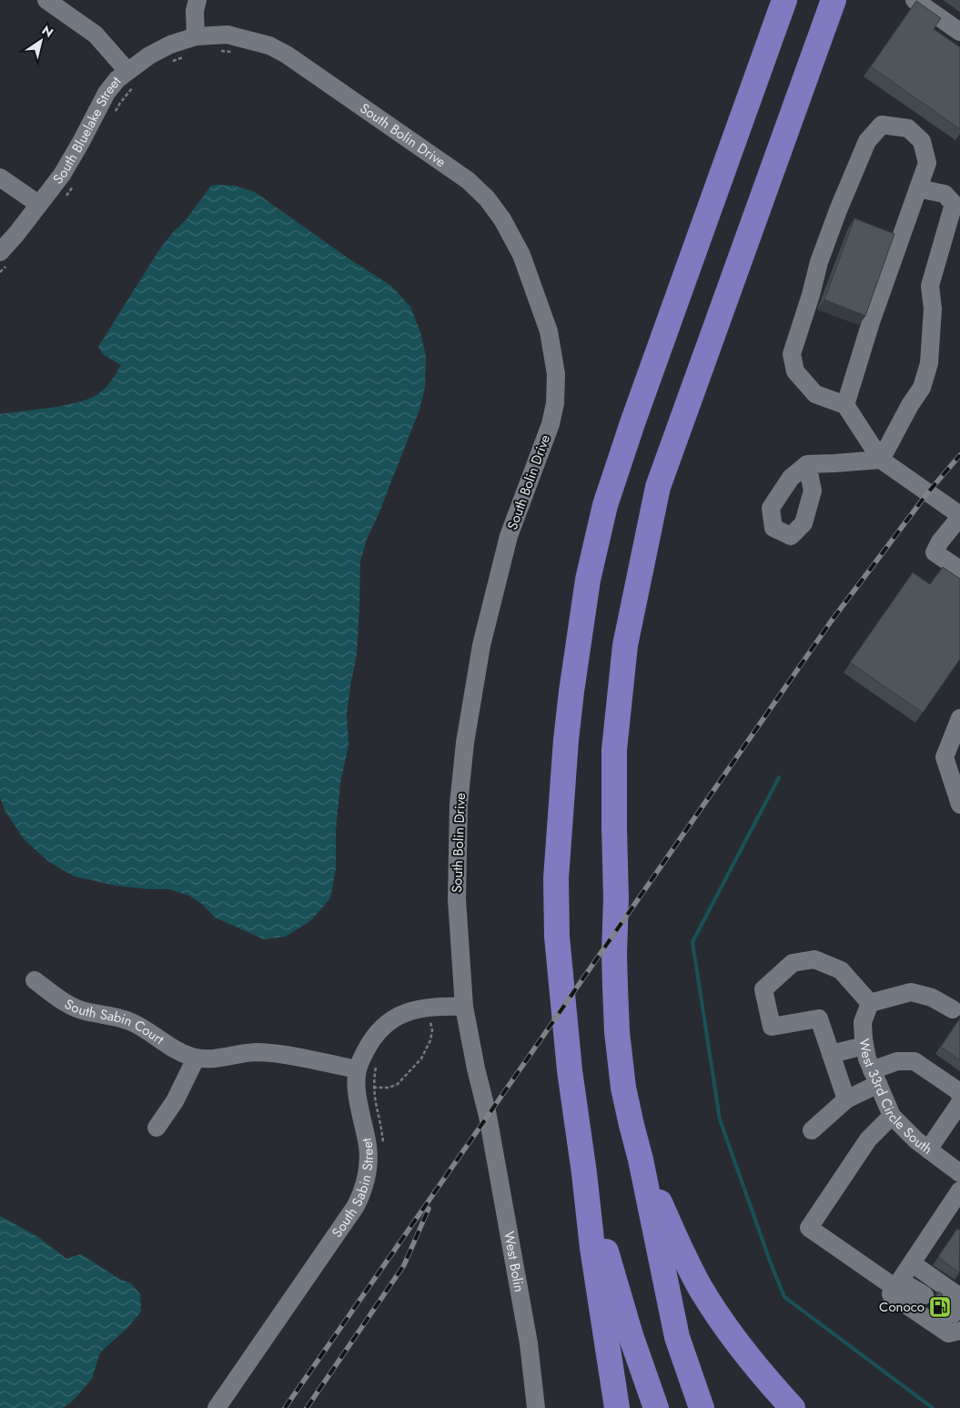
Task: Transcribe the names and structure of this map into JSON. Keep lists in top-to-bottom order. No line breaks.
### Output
{"streets":{"street":["South Bluelake Street","South Bolin Drive","South Sabin Court","West 33rd Circle South","South Sabin Street","West Bolin"]},"crossings":[["South Bluelake Street","South Bolin Drive"],["South Bolin Drive","South Sabin Street"],["South Bolin Drive","West Bolin"],["South Sabin Court","South Sabin Street"]],"places":{"fuel station":["Conoco"]},"north":"top right"}
